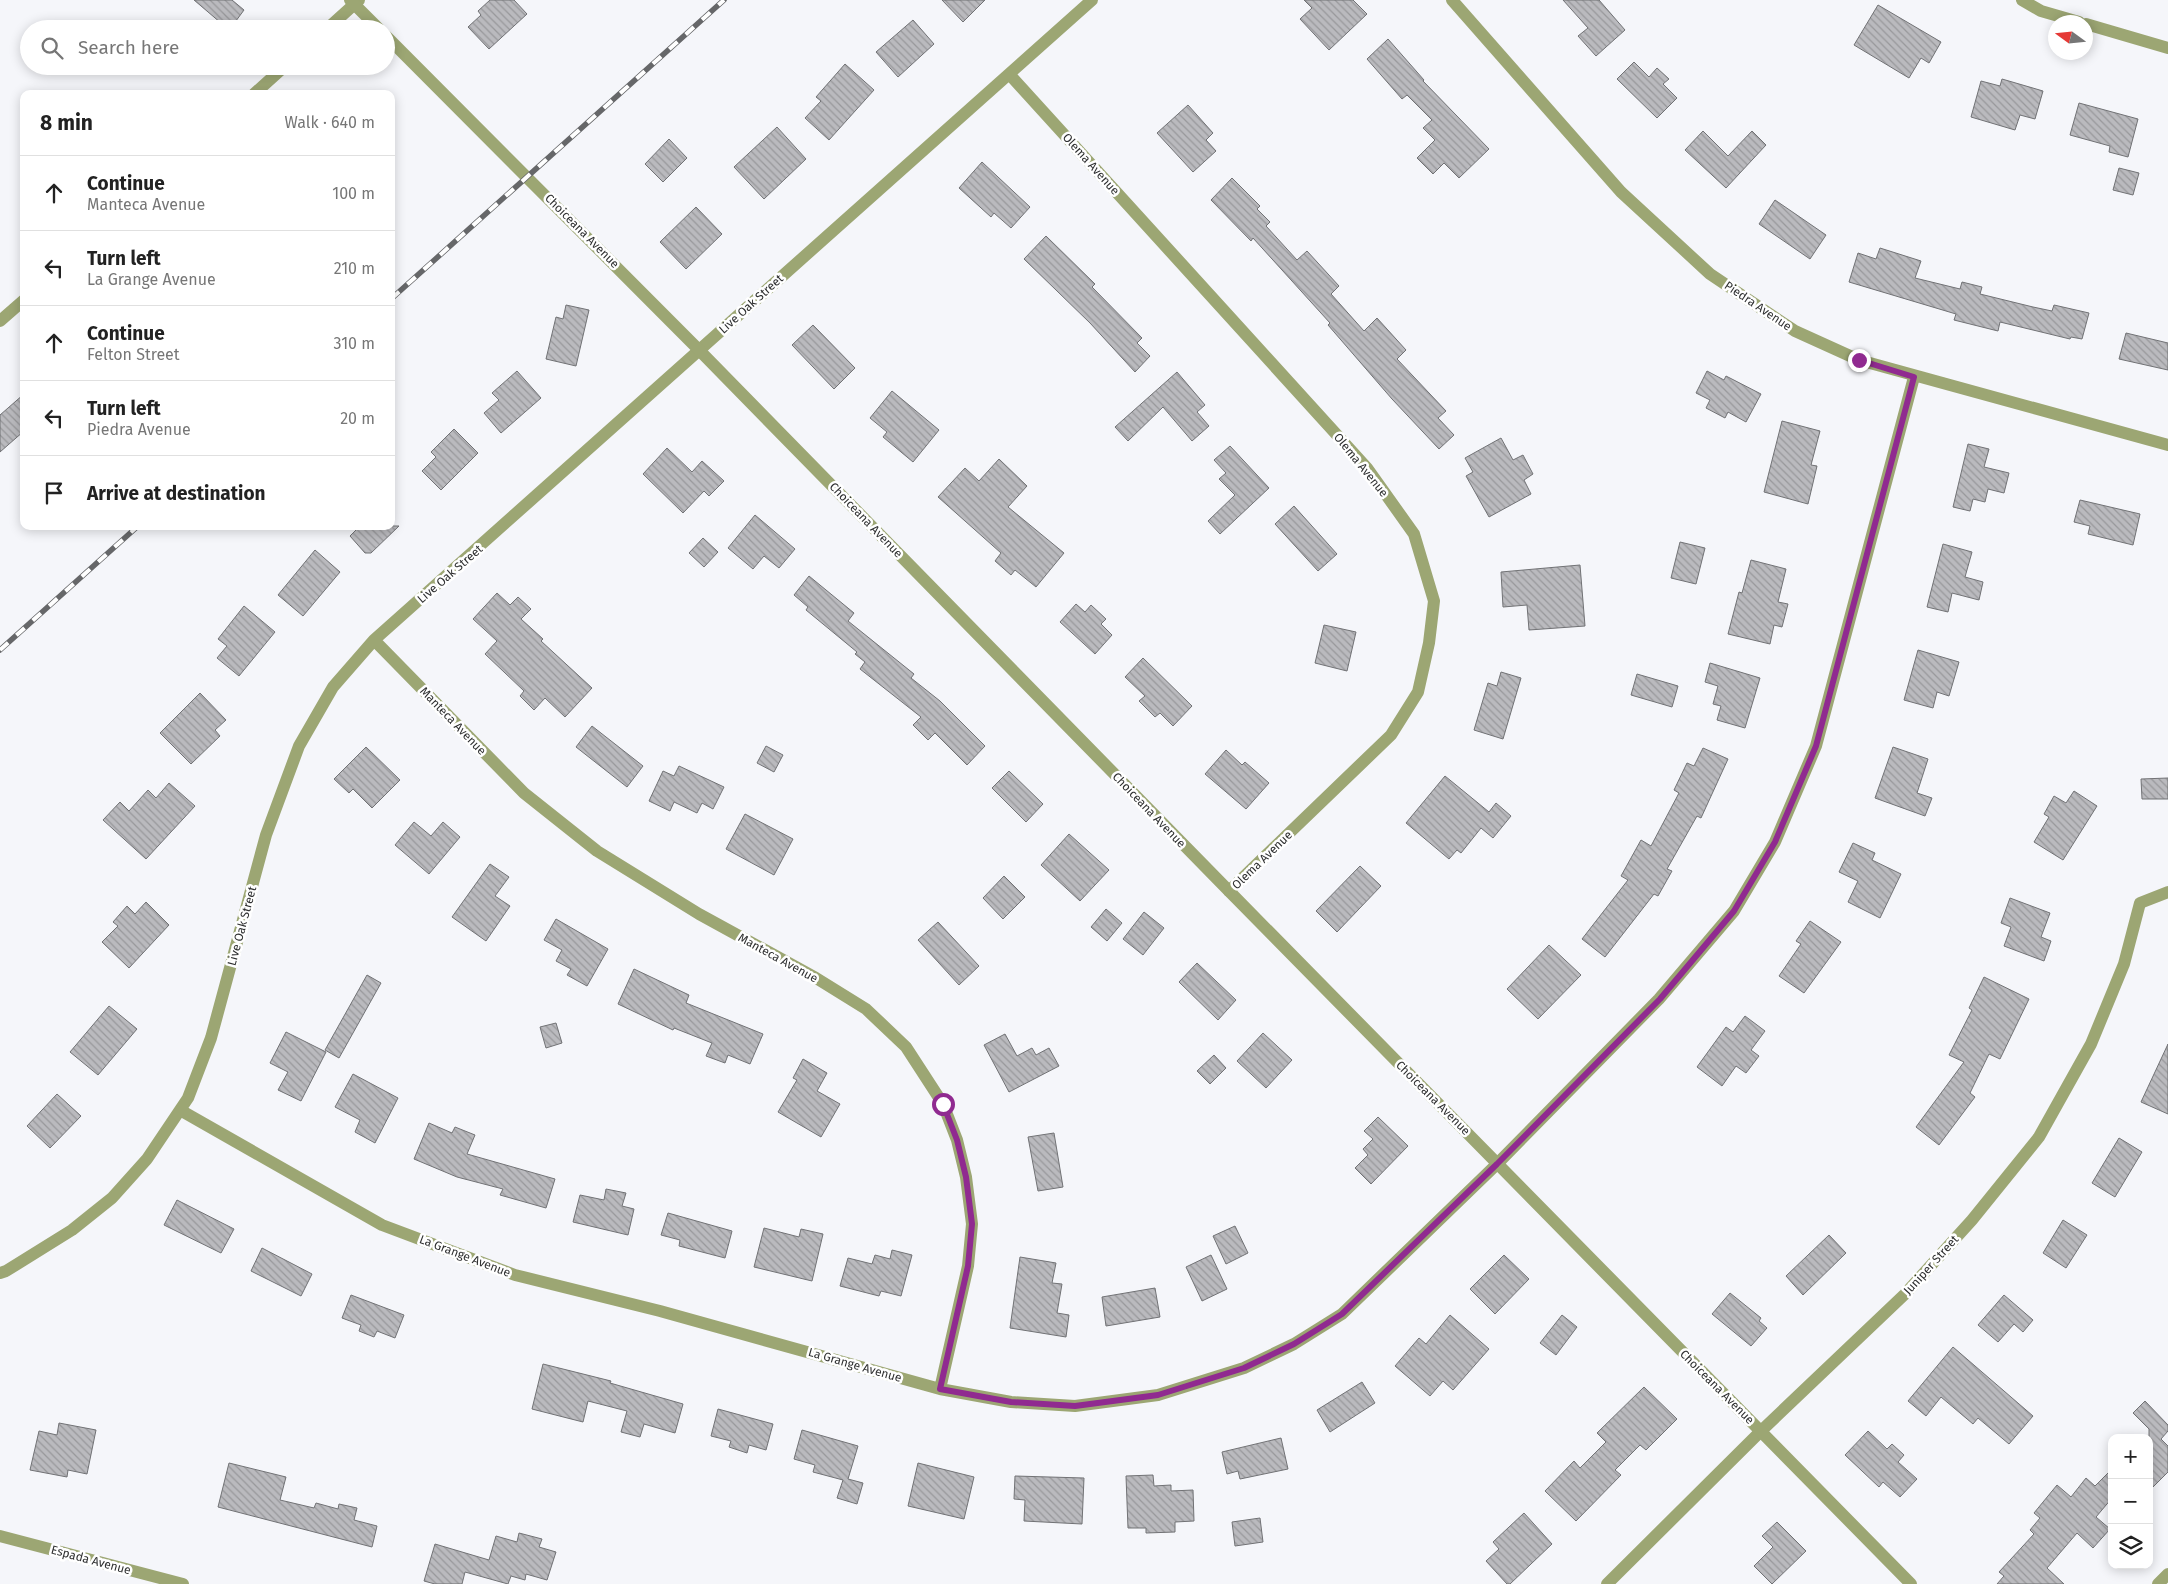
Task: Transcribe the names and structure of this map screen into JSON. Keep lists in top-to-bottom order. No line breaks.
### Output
{"streets":{"street":["Olema Avenue","Choiceana Avenue","Live Oak Street","Piedra Avenue","Manteca Avenue","La Grange Avenue","Juniper Street","Espada Avenue"]},"crossings":[["Olema Avenue","Choiceana Avenue"],["Olema Avenue","Live Oak Street"],["Choiceana Avenue","Live Oak Street"],["Choiceana Avenue","La Grange Avenue"],["Choiceana Avenue","Juniper Street"],["Live Oak Street","Manteca Avenue"],["Live Oak Street","La Grange Avenue"],["Piedra Avenue","La Grange Avenue"],["Manteca Avenue","La Grange Avenue"]],"north":"left","page":{"search":"Search here","heading":["8 min","Walk · 640 m"],"list":[["Continue","Manteca Avenue","100 m"],["Turn left","La Grange Avenue","210 m"],["Continue","Felton Street","310 m"],["Turn left","Piedra Avenue","20 m"],"Arrive at destination"],"map_buttons":["+","−"]}}
